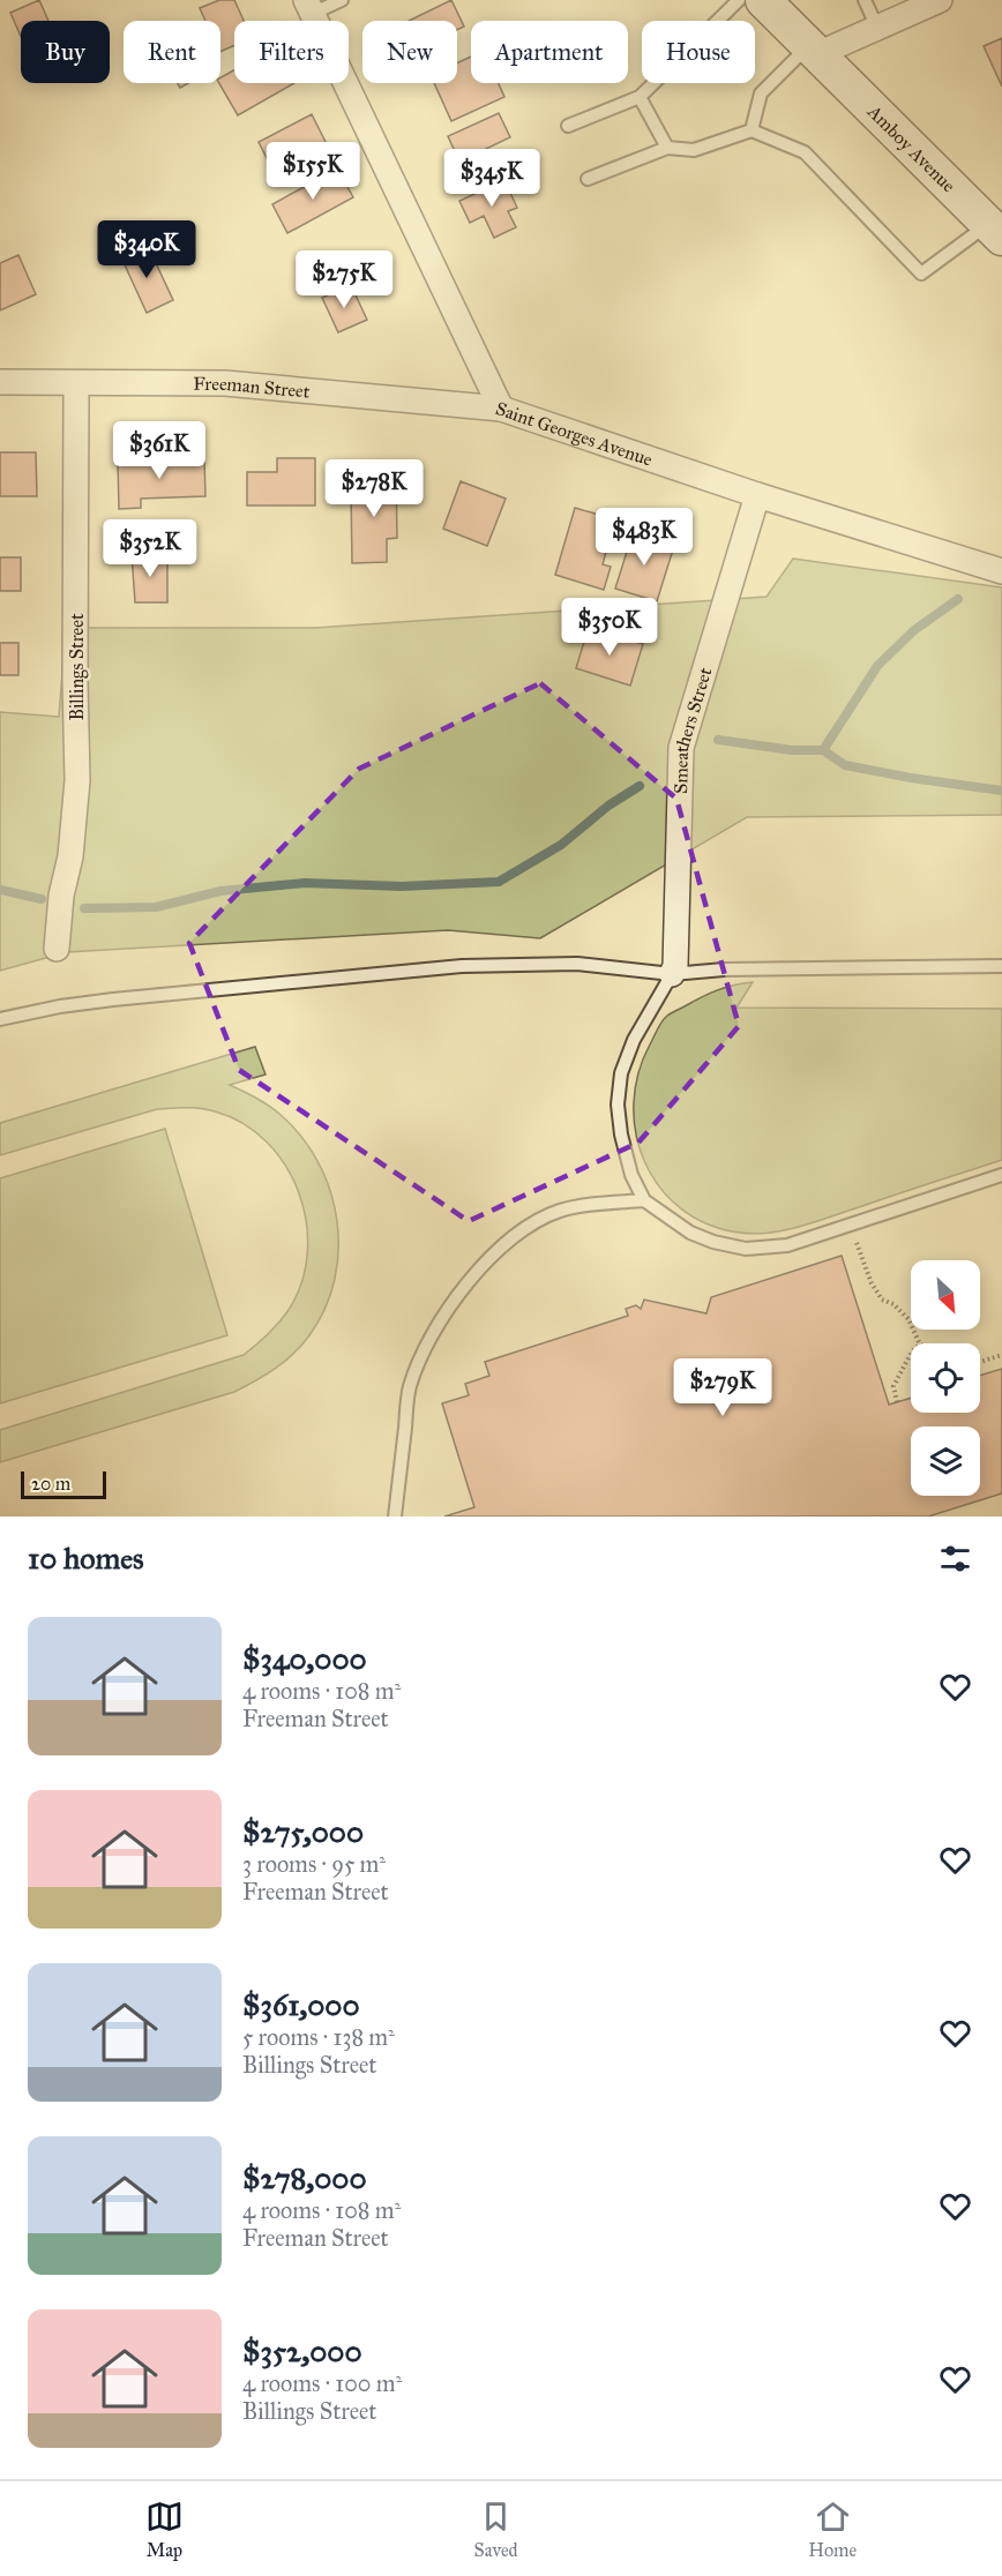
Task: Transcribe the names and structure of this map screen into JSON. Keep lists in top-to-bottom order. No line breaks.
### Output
{"streets":{"main road":["Amboy Avenue"],"street":["Freeman Street","Saint Georges Avenue","Billings Street","Smeathers Street"]},"crossings":[["Freeman Street","Saint Georges Avenue"],["Freeman Street","Billings Street"],["Saint Georges Avenue","Smeathers Street"]],"scale_bar":"20 m","north":"bottom right","page":{"chip":["Buy","Rent","Filters","New","Apartment","House"],"price":["$155K","$345K","$340K","$275K","$361K","$278K","$483K","$352K","$350K","$279K"],"scale":"20 m","heading":"10 homes","list":[{"name":"$340,000","note":"4 rooms · 108 m² · Freeman Street"},{"name":"$275,000","note":"3 rooms · 95 m² · Freeman Street"},{"name":"$361,000","note":"5 rooms · 138 m² · Billings Street"},{"name":"$278,000","note":"4 rooms · 108 m² · Freeman Street"},{"name":"$352,000","note":"4 rooms · 100 m² · Billings Street"}],"tabs":["Map","Saved","Home"]}}
